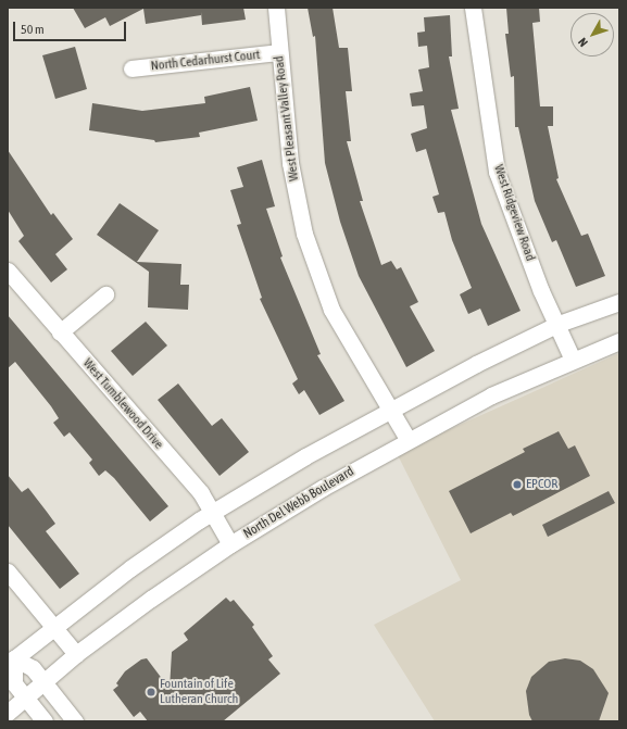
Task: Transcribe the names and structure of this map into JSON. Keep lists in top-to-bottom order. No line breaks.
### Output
{"streets":{"street":["North Cedarhurst Court","West Pleasant Valley Road","West Ridgeview Road","West Tumblewood Drive","North Del Webb Boulevard"]},"crossings":[["North Cedarhurst Court","West Pleasant Valley Road"],["West Pleasant Valley Road","North Del Webb Boulevard"],["West Ridgeview Road","North Del Webb Boulevard"],["West Tumblewood Drive","North Del Webb Boulevard"]],"places":["EPCOR","Fountain of Life Lutheran Church"],"scale_bar":"50 m","north":"bottom left"}
